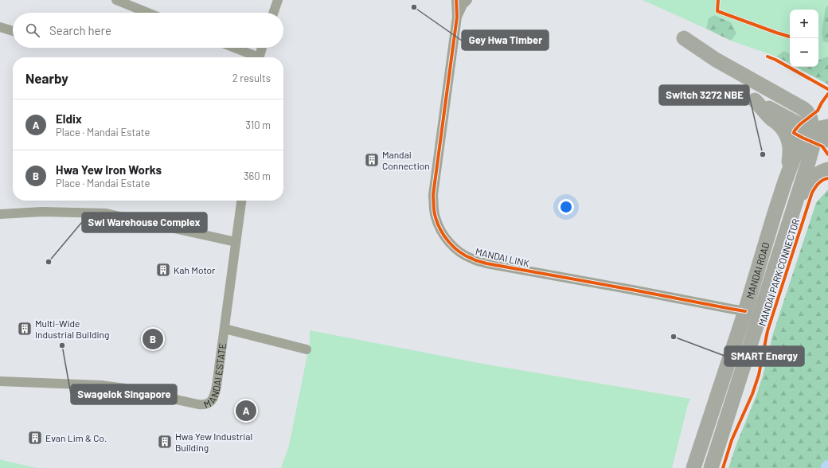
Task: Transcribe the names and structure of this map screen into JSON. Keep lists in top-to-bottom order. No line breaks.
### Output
{"streets":{"main road":["MANDAI ROAD"],"street":["MANDAI LINK","MANDAI ESTATE"],"cycle path":["MANDAI PARK CONNECTOR"]},"crossings":[["MANDAI LINK","MANDAI ROAD"]],"places":{"other":["Gey Hwa Timber","Switch 3272 NBE","Swi Warehouse Complex","SMART Energy","Swagelok Singapore"],"building":["Mandai Connection","Kah Motor","Multi-Wide Industrial Building","Evan Lim & Co.","Hwa Yew Industrial Building"]},"page":{"map_buttons":["+","−"],"search":"Search here","heading":["Nearby","2 results"],"list":[{"mark":"A","name":"Eldix","note":"Place · Mandai Estate","value":"310 m"},{"mark":"B","name":"Hwa Yew Iron Works","note":"Place · Mandai Estate","value":"360 m"}],"pins":["B","A"]}}
